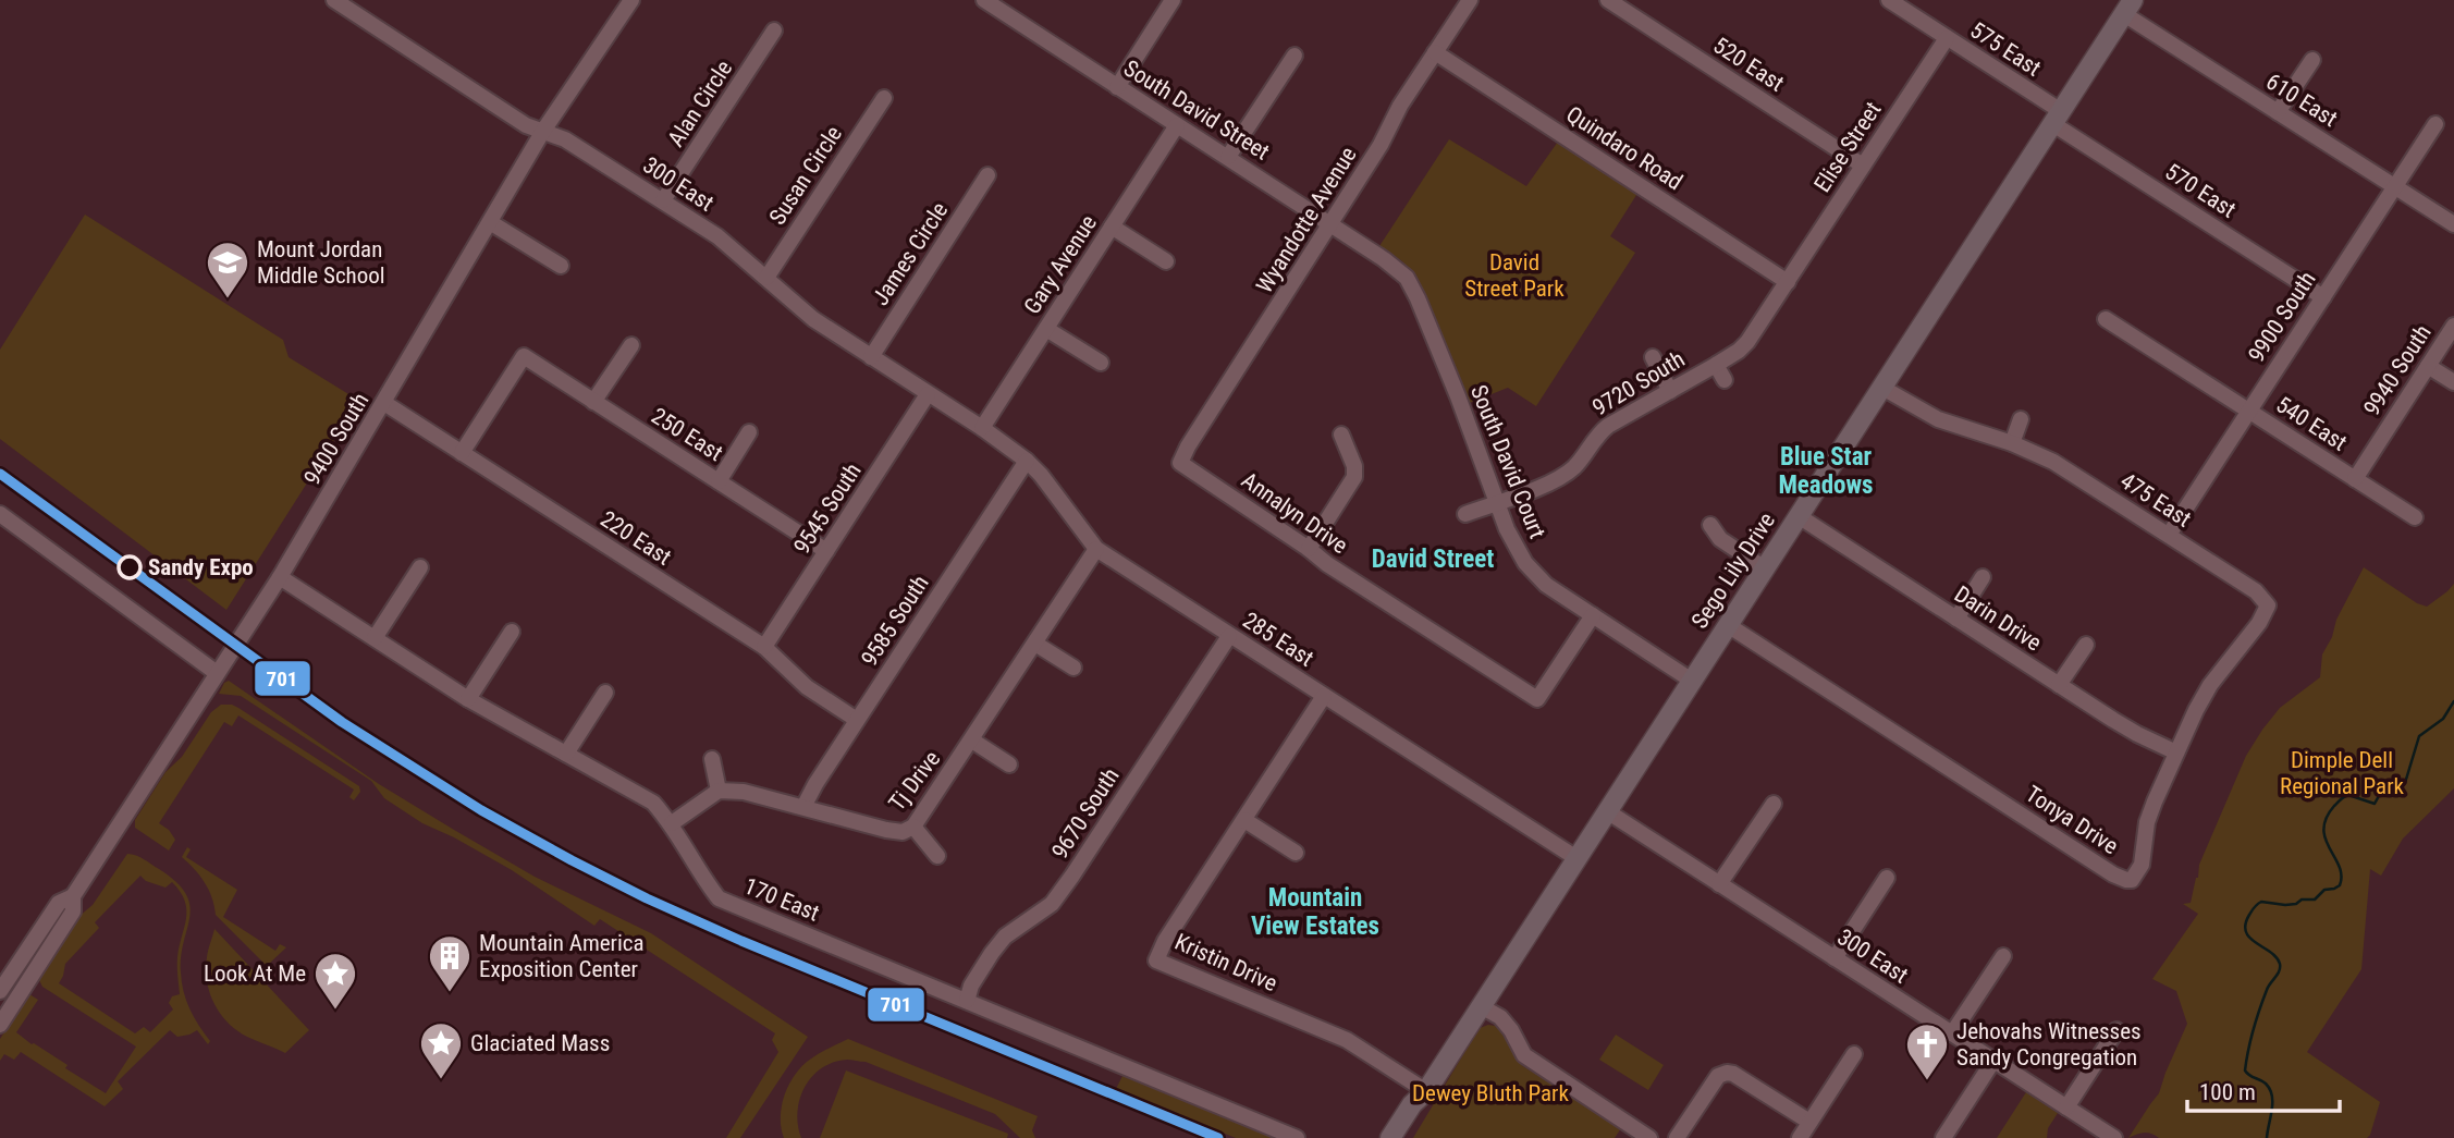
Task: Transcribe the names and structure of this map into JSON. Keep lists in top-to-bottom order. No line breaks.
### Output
{"streets":{"main road":["Sego Lily Drive"],"street":["575 East","520 East","610 East","Alan Circle","South David Street","Elise Street","Quindaro Road","Susan Circle","300 East","570 East","Wyandotte Avenue","James Circle","Gary Avenue","9900 South","9940 South","9720 South","540 East","250 East","9400 South","South David Court","475 East","9545 South","Annalyn Drive","220 East","Darin Drive","9585 South","285 East","Tj Drive","9670 South","Tonya Drive","170 East","Kristin Drive"]},"crossings":[["575 East","Elise Street"],["575 East","570 East"],["575 East","Sego Lily Drive"],["520 East","Elise Street"],["610 East","9900 South"],["610 East","Sego Lily Drive"],["Alan Circle","300 East"],["South David Street","Wyandotte Avenue"],["South David Street","Gary Avenue"],["South David Street","South David Court"],["Elise Street","Quindaro Road"],["Elise Street","9720 South"],["Quindaro Road","Wyandotte Avenue"],["Quindaro Road","9720 South"],["Susan Circle","300 East"],["300 East","James Circle"],["300 East","Gary Avenue"],["300 East","9400 South"],["300 East","9545 South"],["300 East","Sego Lily Drive"],["300 East","285 East"],["570 East","9900 South"],["570 East","Sego Lily Drive"],["Wyandotte Avenue","Annalyn Drive"],["Gary Avenue","285 East"],["9900 South","540 East"],["9900 South","475 East"],["9940 South","540 East"],["9720 South","South David Court"],["250 East","9545 South"],["250 East","220 East"],["9400 South","220 East"],["9400 South","170 East"],["South David Court","Annalyn Drive"],["475 East","Sego Lily Drive"],["475 East","Tonya Drive"],["9545 South","220 East"],["220 East","9585 South"],["Sego Lily Drive","Darin Drive"],["Sego Lily Drive","285 East"],["Sego Lily Drive","Tonya Drive"],["Sego Lily Drive","Kristin Drive"],["Darin Drive","Tonya Drive"],["9585 South","285 East"],["9585 South","Tj Drive"],["285 East","Tj Drive"],["285 East","9670 South"],["285 East","Kristin Drive"],["9670 South","170 East"]],"districts":["Blue Star Meadows","David Street","Mountain View Estates"],"parks":["David Street Park","Dimple Dell Regional Park","Dewey Bluth Park"],"places":{"school or university":["Mount Jordan Middle School"],"other":["Sandy Expo"],"building":["Mountain America Exposition Center"],"place":["Look At Me","Glaciated Mass"],"church":["Jehovahs Witnesses Sandy Congregation"]},"lines":["transit line 701"],"scale_bar":"100 m"}
